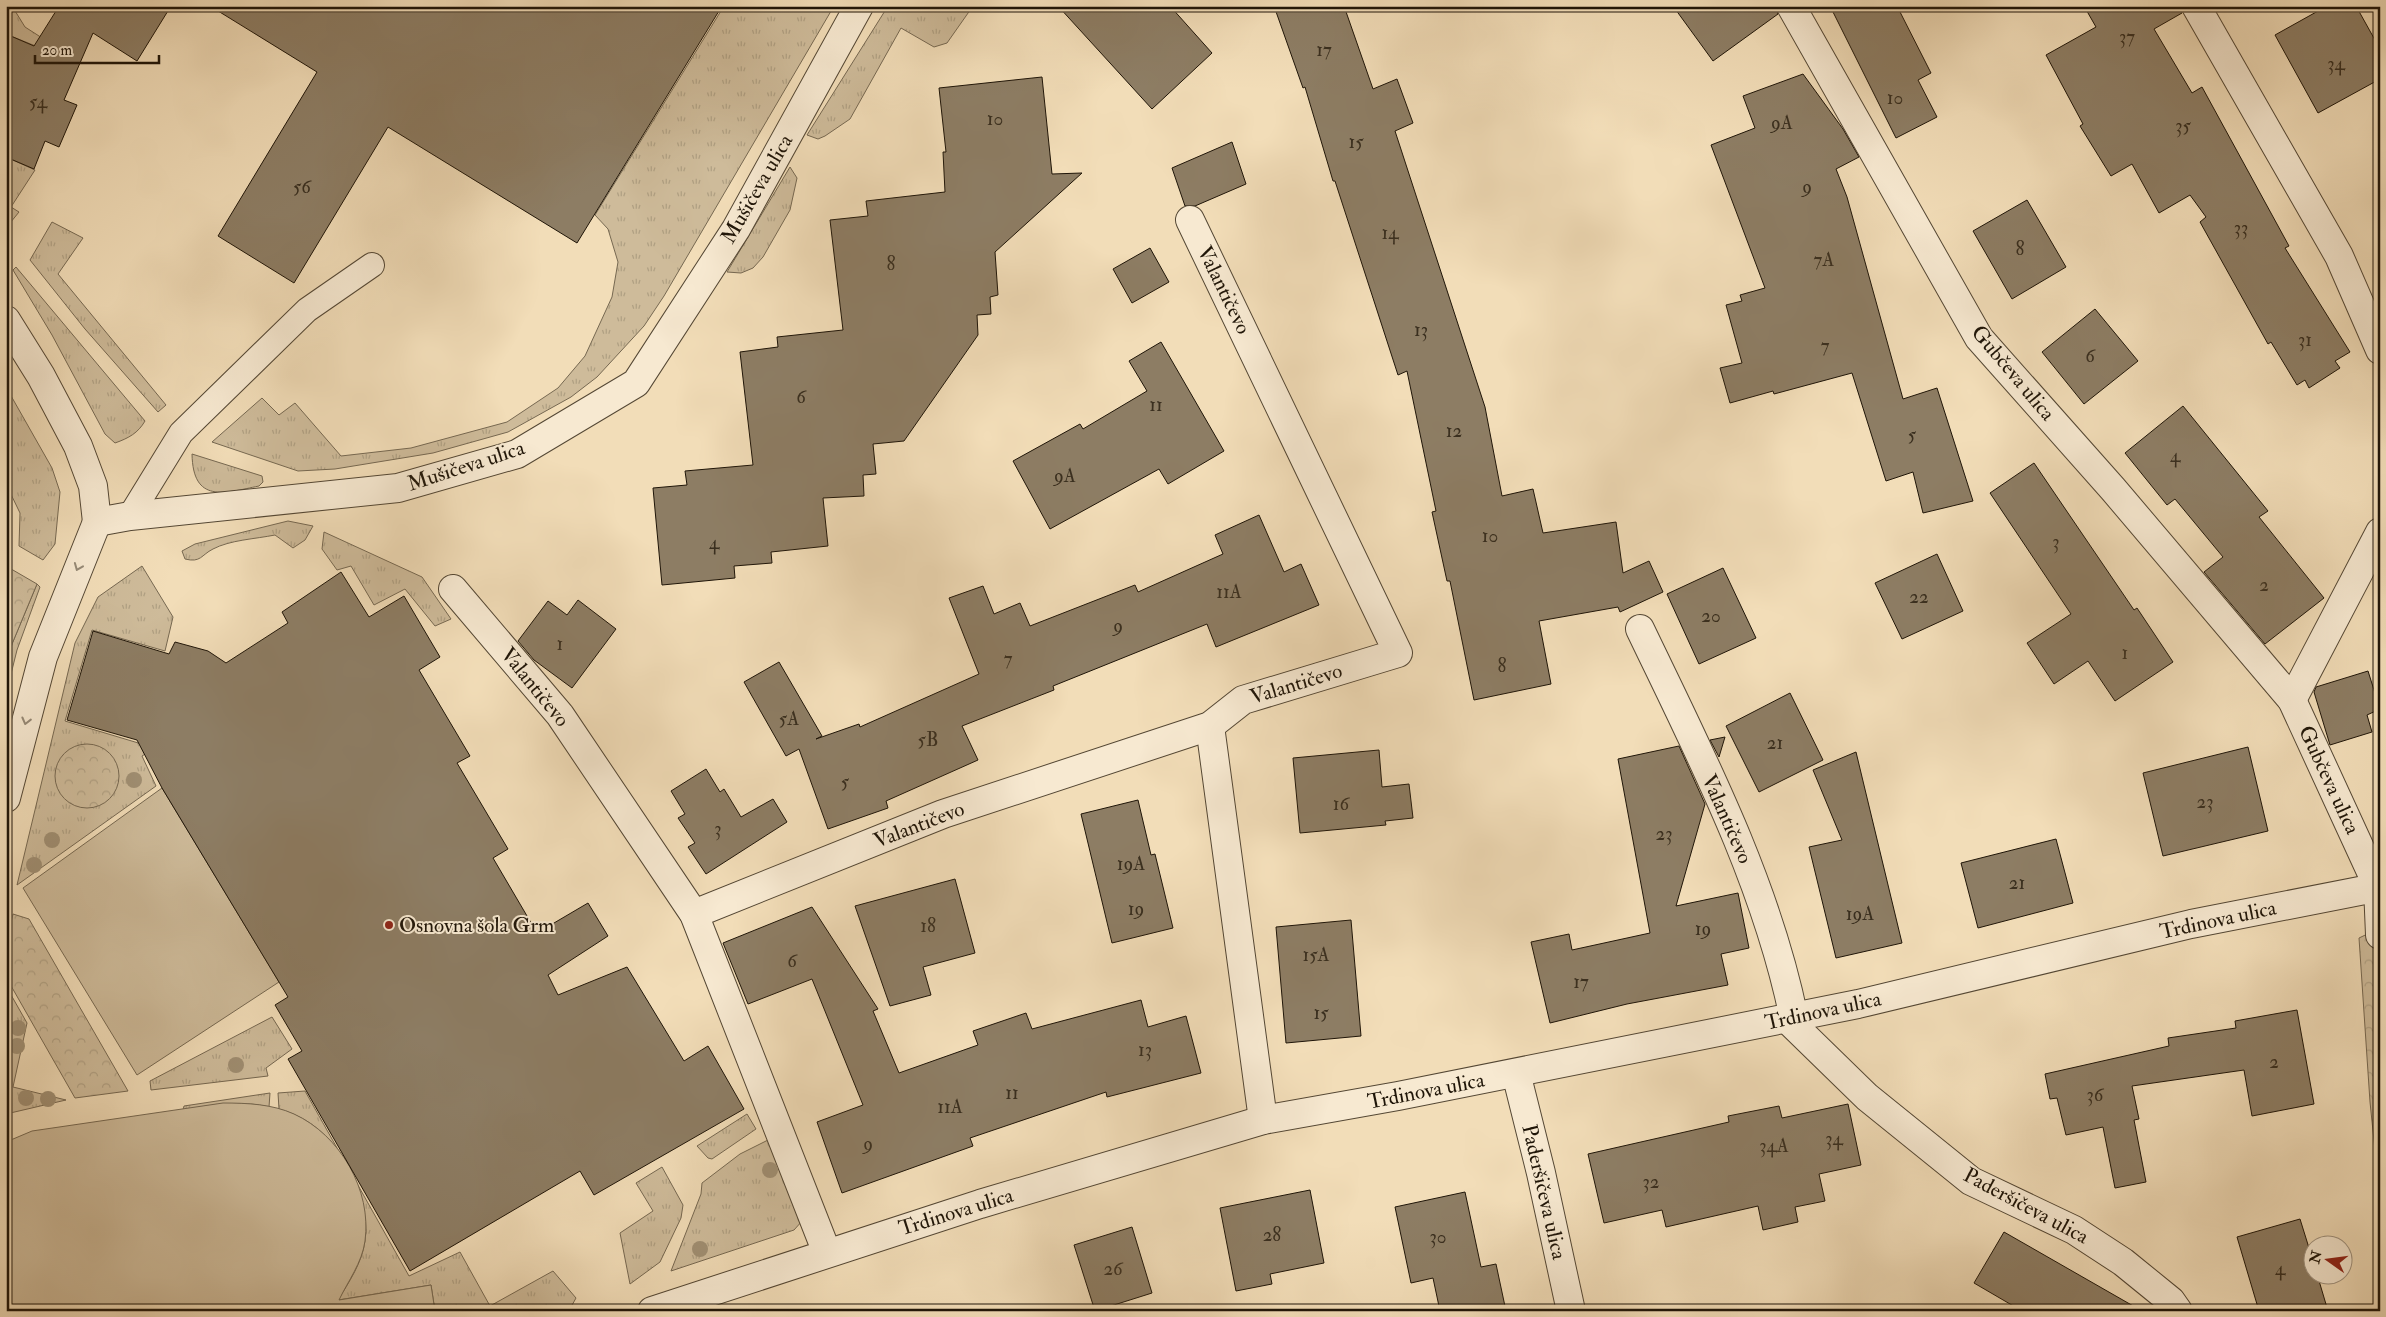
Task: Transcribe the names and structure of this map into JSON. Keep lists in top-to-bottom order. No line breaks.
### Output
{"streets":{"street":["Mušičeva ulica","Valantičevo","Gubčeva ulica","Trdinova ulica","Paderšičeva ulica"]},"crossings":[["Valantičevo","Trdinova ulica"],["Valantičevo","Paderšičeva ulica"],["Gubčeva ulica","Trdinova ulica"],["Trdinova ulica","Paderšičeva ulica"]],"places":["Osnovna šola Grm"],"house_numbers":["37","17","34","10","54","10","9A","35","15","56","9","33","14","8","7A","8","13","31","7","6","6","11","12","5","4","9A","10","3","4","2","11A","22","20","9","1","1","7","8","5A","5B","21","5","23","16","3","23","19A","21","19","19A","18","19","15A","6","17","15","13","2","11","36","11A","34","9","34A","32","28","30","26","4"],"scale_bar":"20 m","north":"left"}
